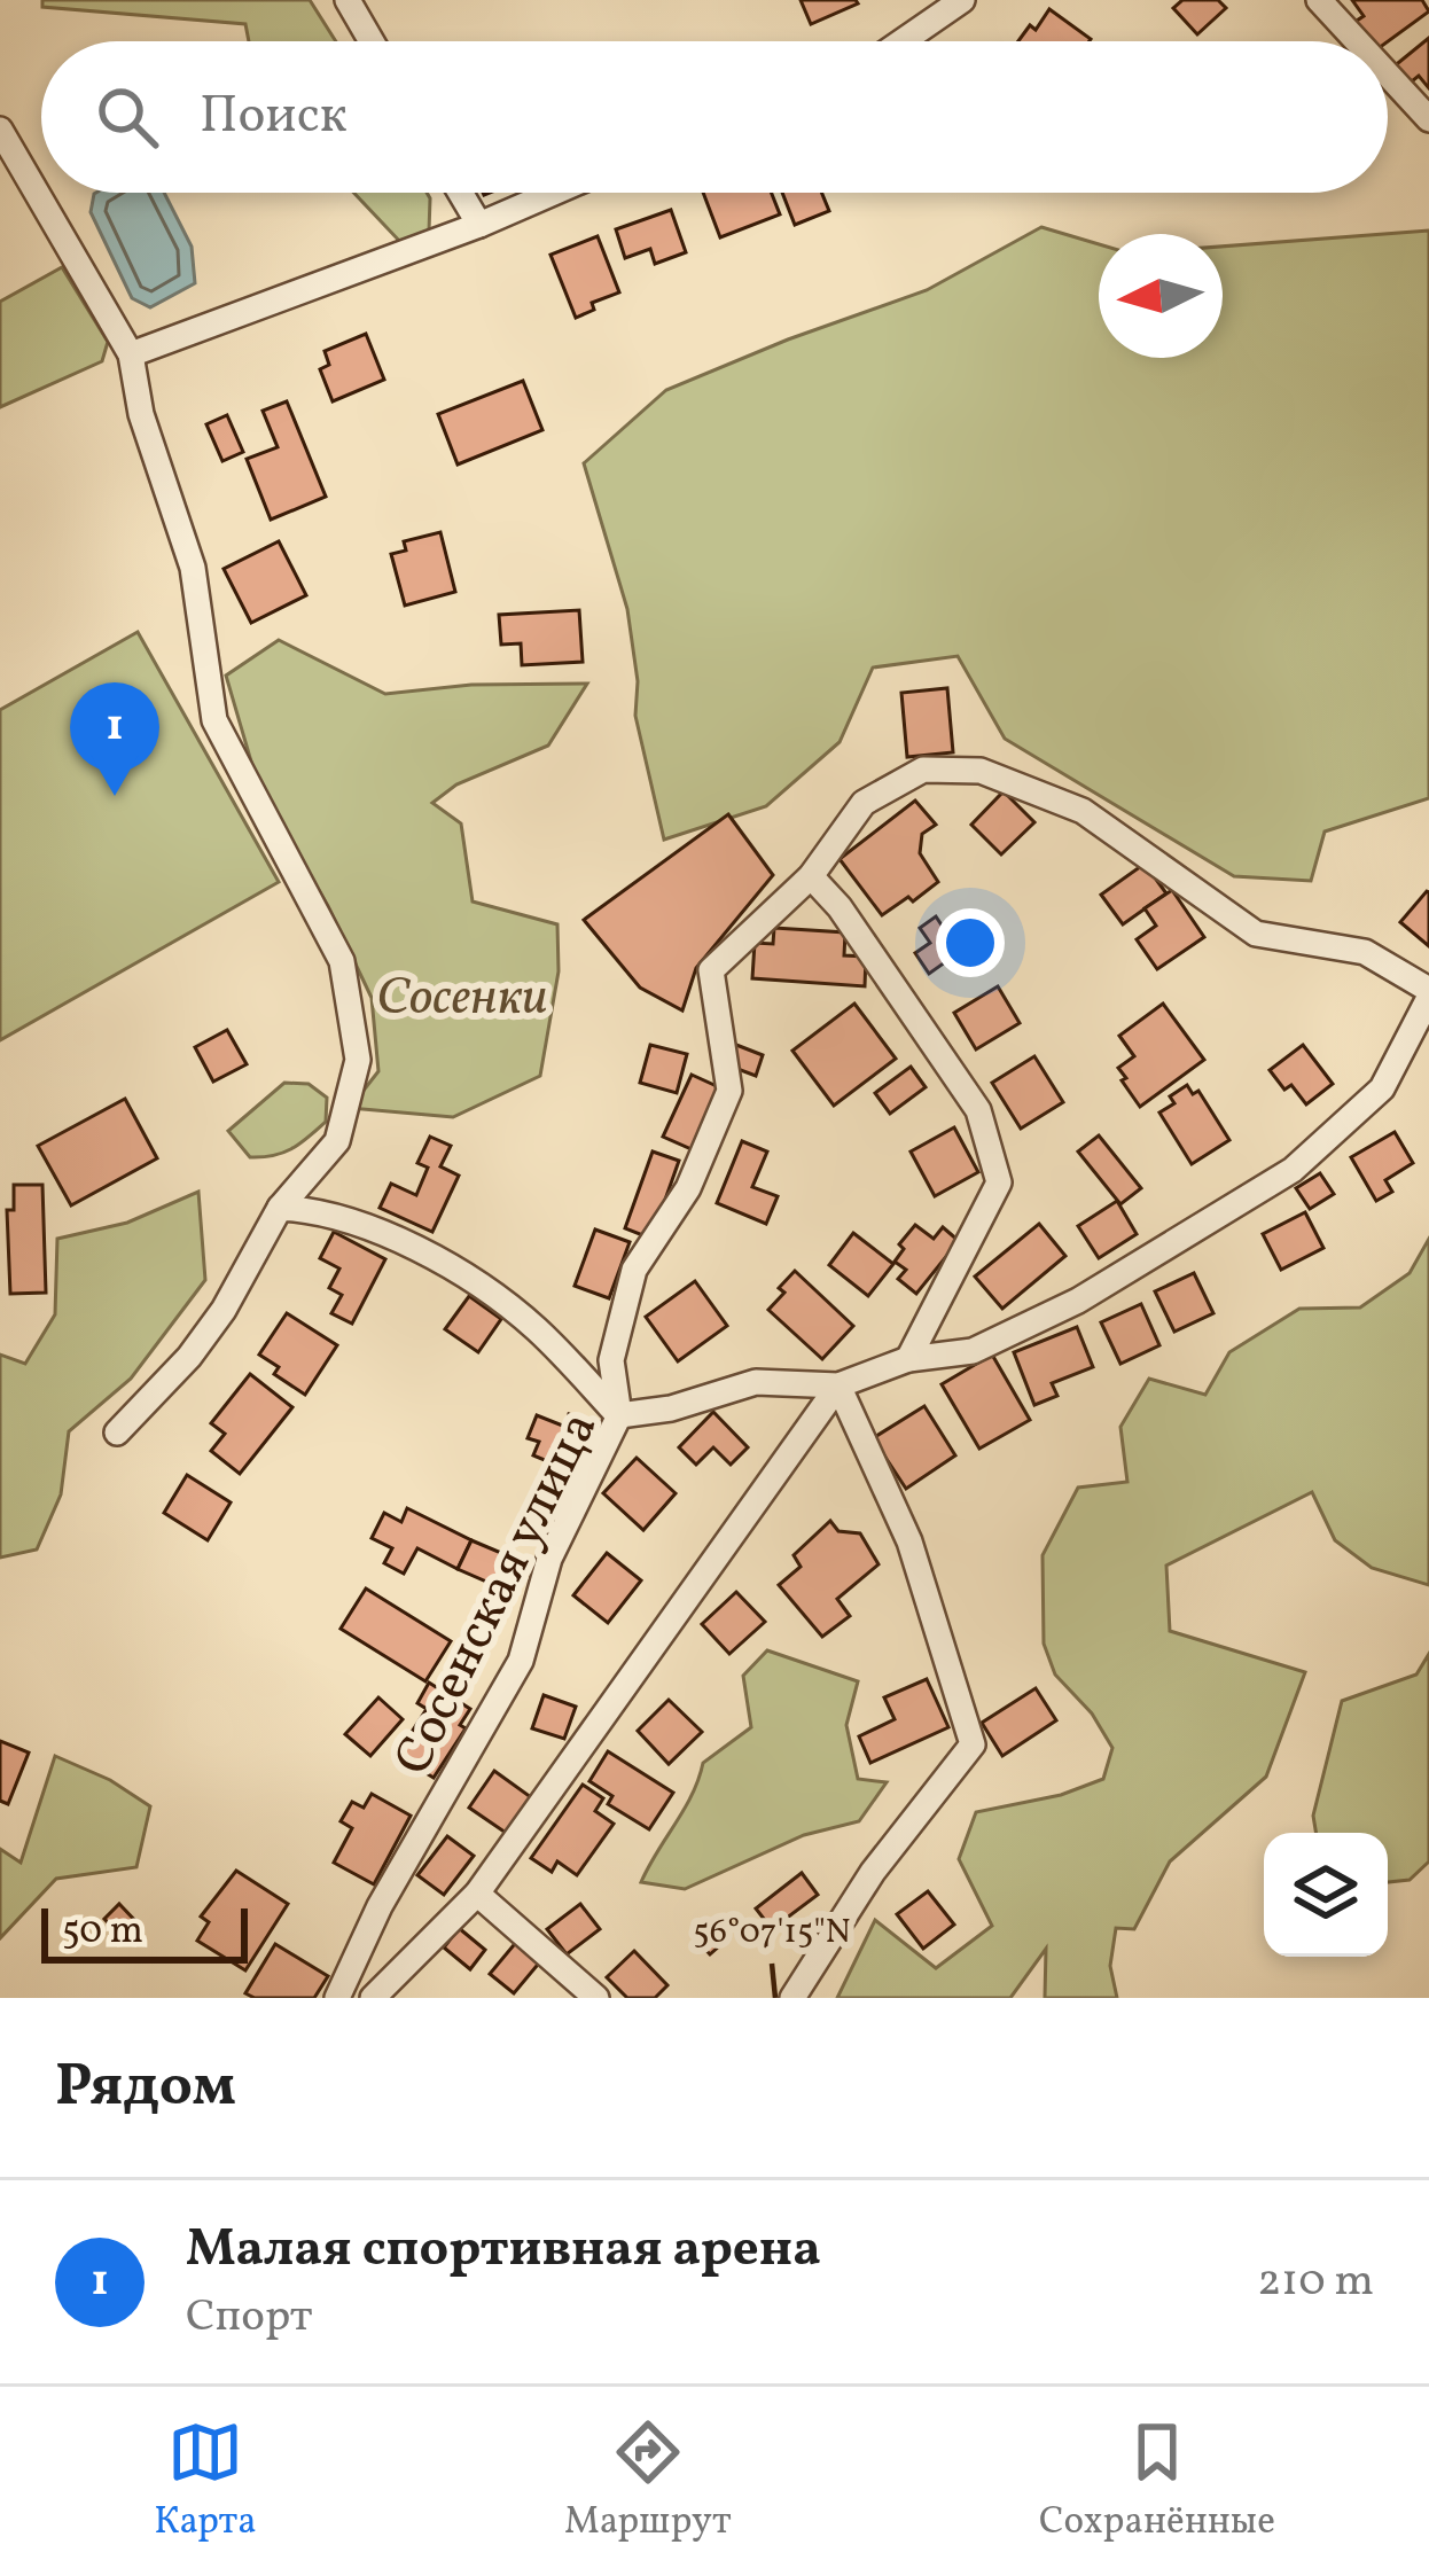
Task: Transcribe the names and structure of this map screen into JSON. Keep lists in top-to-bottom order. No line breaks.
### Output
{"streets":{"street":["Сосенская улица"]},"parks":["Сосенки"],"scale_bar":"50 m","north":"left","page":{"search":"Поиск","pins":"1","scale":"50 m","heading":"Рядом","list":[{"mark":"1","name":"Малая спортивная арена","note":"Спорт","value":"210 m"}],"nav":["Карта","Маршрут","Сохранённые"]},"coordinates":["56°07'15\"N"]}
